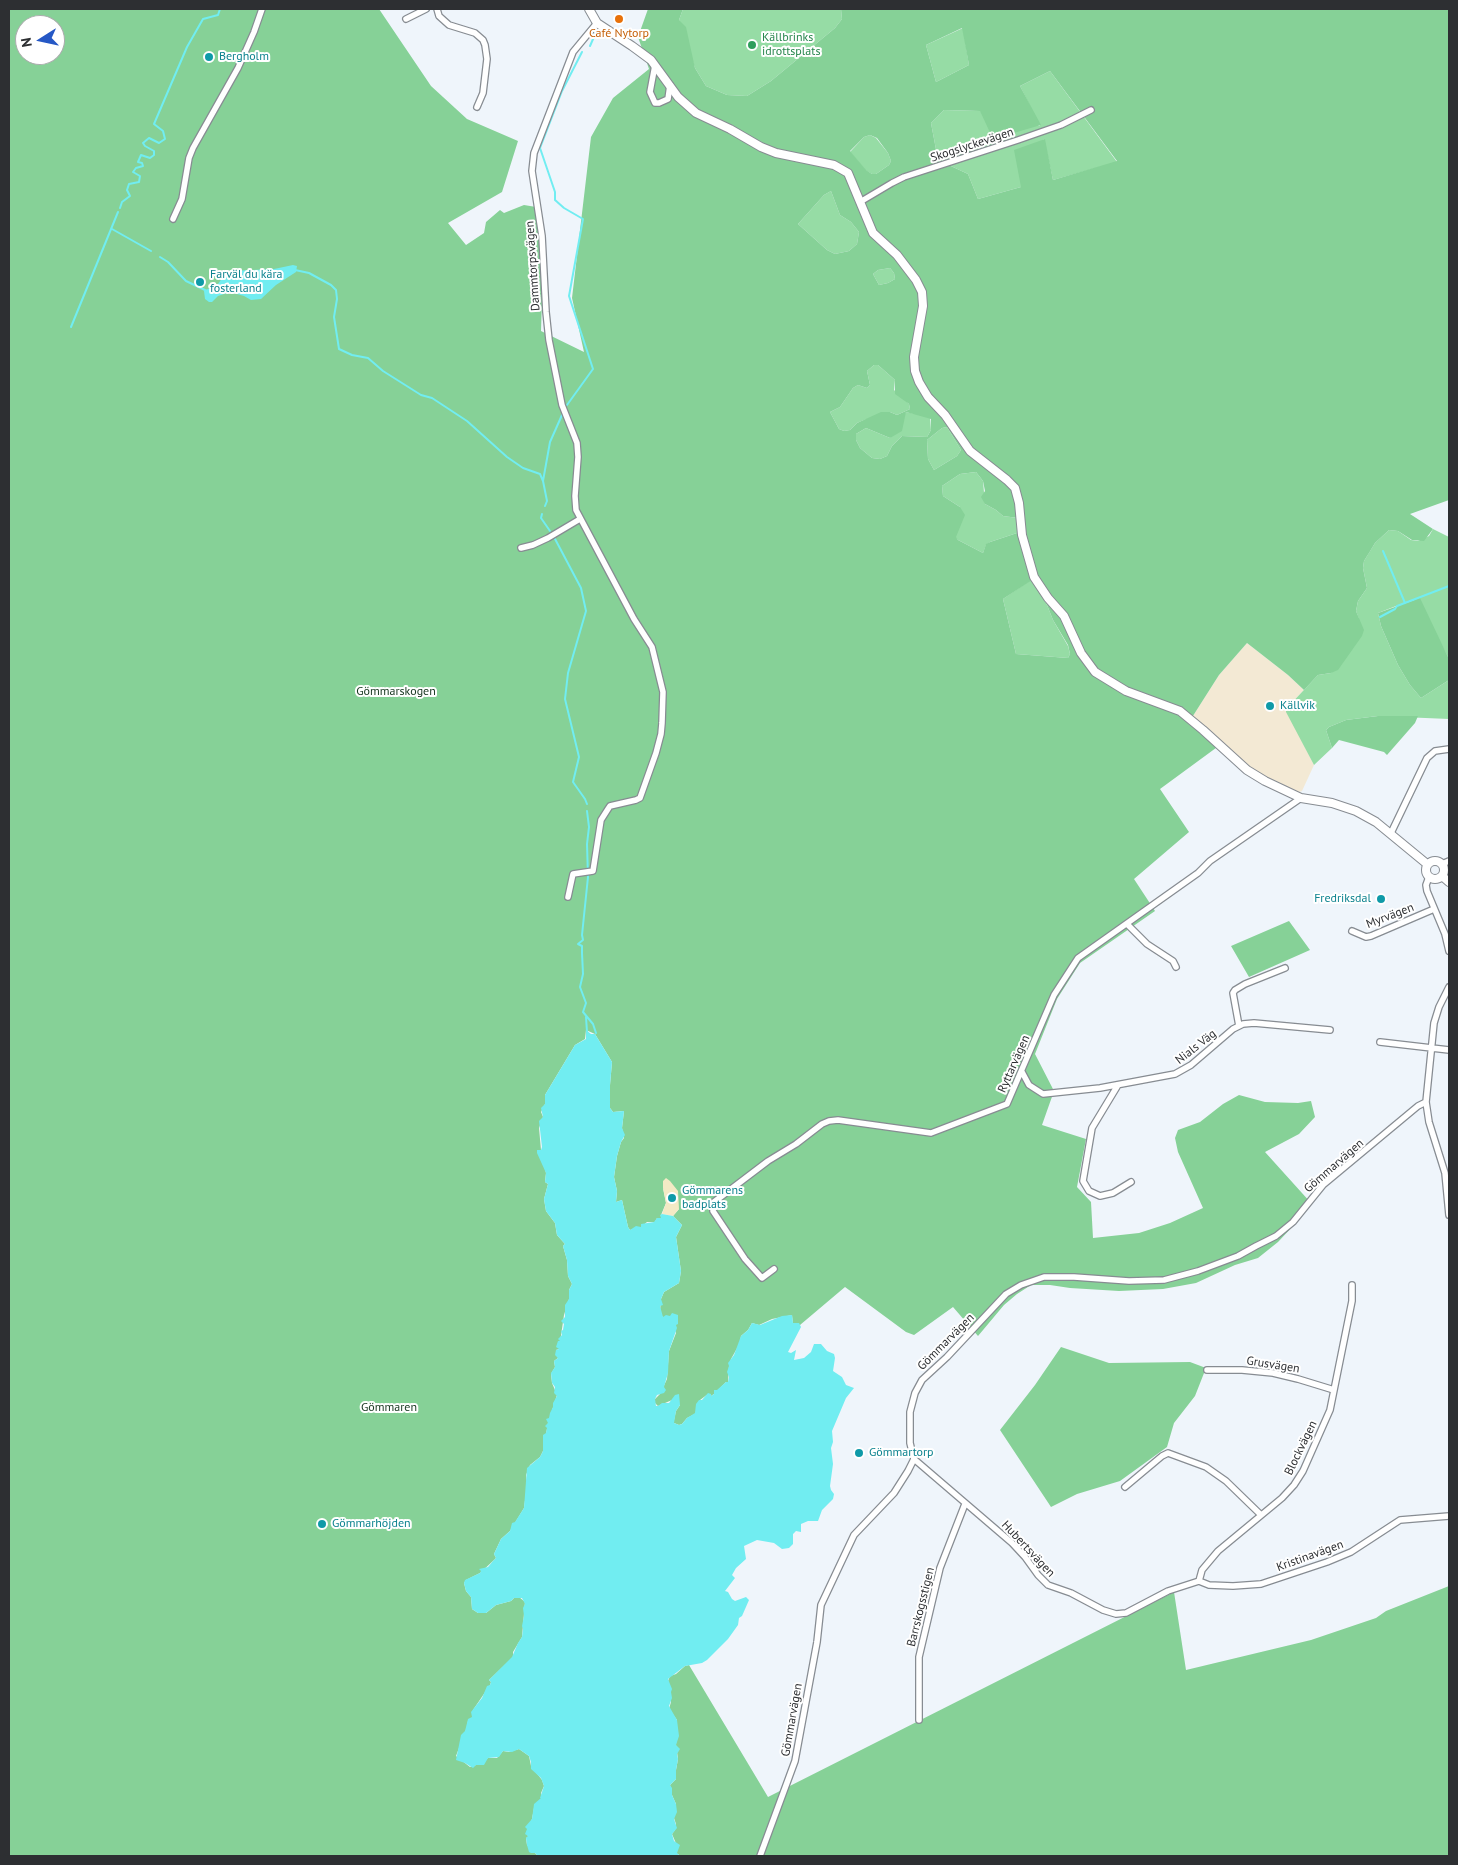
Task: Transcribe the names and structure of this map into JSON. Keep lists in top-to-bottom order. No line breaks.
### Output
{"streets":{"street":["Skogslyckevägen","Dammtorpsvägen","Myrvägen","Nials Väg","Ryttarvägen","Gömmarvägen","Grusvägen","Blockvägen","Hubertsvägen","Kristinavägen","Barrskogsstigen"]},"crossings":[["Nials Väg","Ryttarvägen"],["Gömmarvägen","Hubertsvägen"],["Grusvägen","Blockvägen"],["Blockvägen","Hubertsvägen"],["Blockvägen","Kristinavägen"],["Hubertsvägen","Kristinavägen"],["Hubertsvägen","Barrskogsstigen"]],"parks":["Gömmarskogen","Gömmaren"],"places":["Café Nytorp","Källbrinks idrottsplats","Bergholm","Farväl du kära fosterland","Källvik","Fredriksdal","Gömmarens badplats","Gömmartorp","Gömmarhöjden"],"north":"left"}
